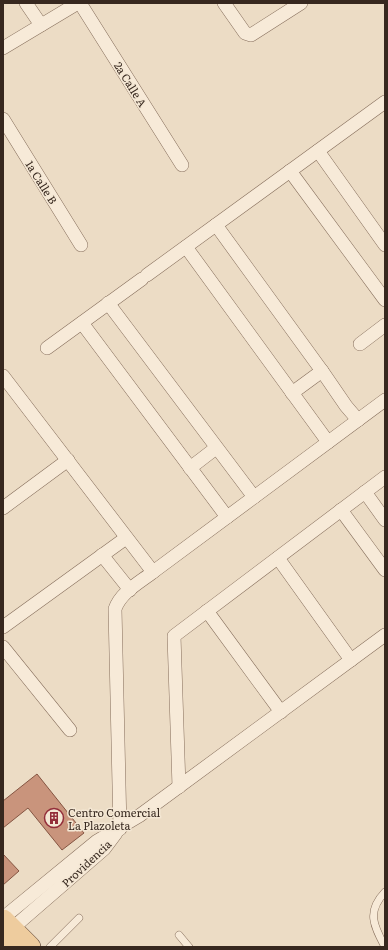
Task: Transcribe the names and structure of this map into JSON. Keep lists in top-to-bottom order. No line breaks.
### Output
{"streets":{"street":["2a Calle A","1a Calle B","Providencia"]},"places":{"building":["Centro Comercial La Plazoleta"]}}
